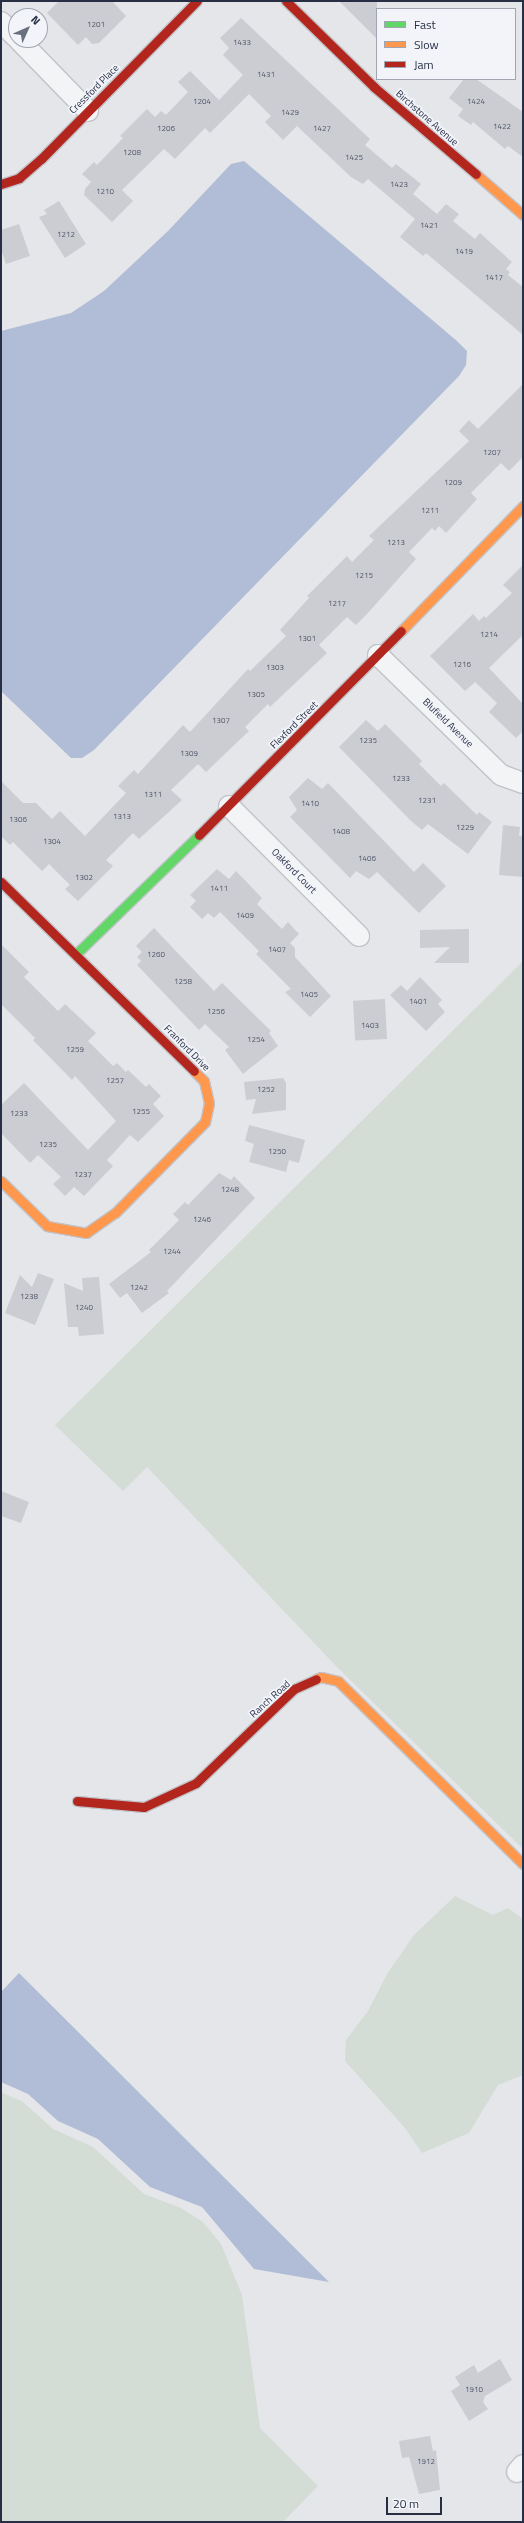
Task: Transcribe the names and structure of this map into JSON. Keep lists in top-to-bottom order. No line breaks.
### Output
{"streets":{"street":["Cressford Place","Birchstone Avenue","Blufield Avenue","Flexford Street","Oakford Court","Franford Drive","Ranch Road"]},"crossings":[["Blufield Avenue","Flexford Street"],["Flexford Street","Oakford Court"],["Flexford Street","Franford Drive"]],"house_numbers":["1201","1433","1431","1204","1424","1429","1422","1206","1427","1208","1425","1423","1210","1421","1212","1419","1417","1207","1209","1211","1213","1215","1217","1214","1301","1216","1303","1305","1307","1235","1309","1233","1311","1231","1410","1313","1306","1229","1408","1304","1406","1302","1411","1409","1407","1260","1258","1405","1401","1256","1403","1254","1259","1257","1252","1255","1233","1235","1250","1237","1248","1246","1244","1242","1238","1240","1910","1912"],"legend":["Fast","Slow","Jam"],"scale_bar":"20 m","north":"top right"}
